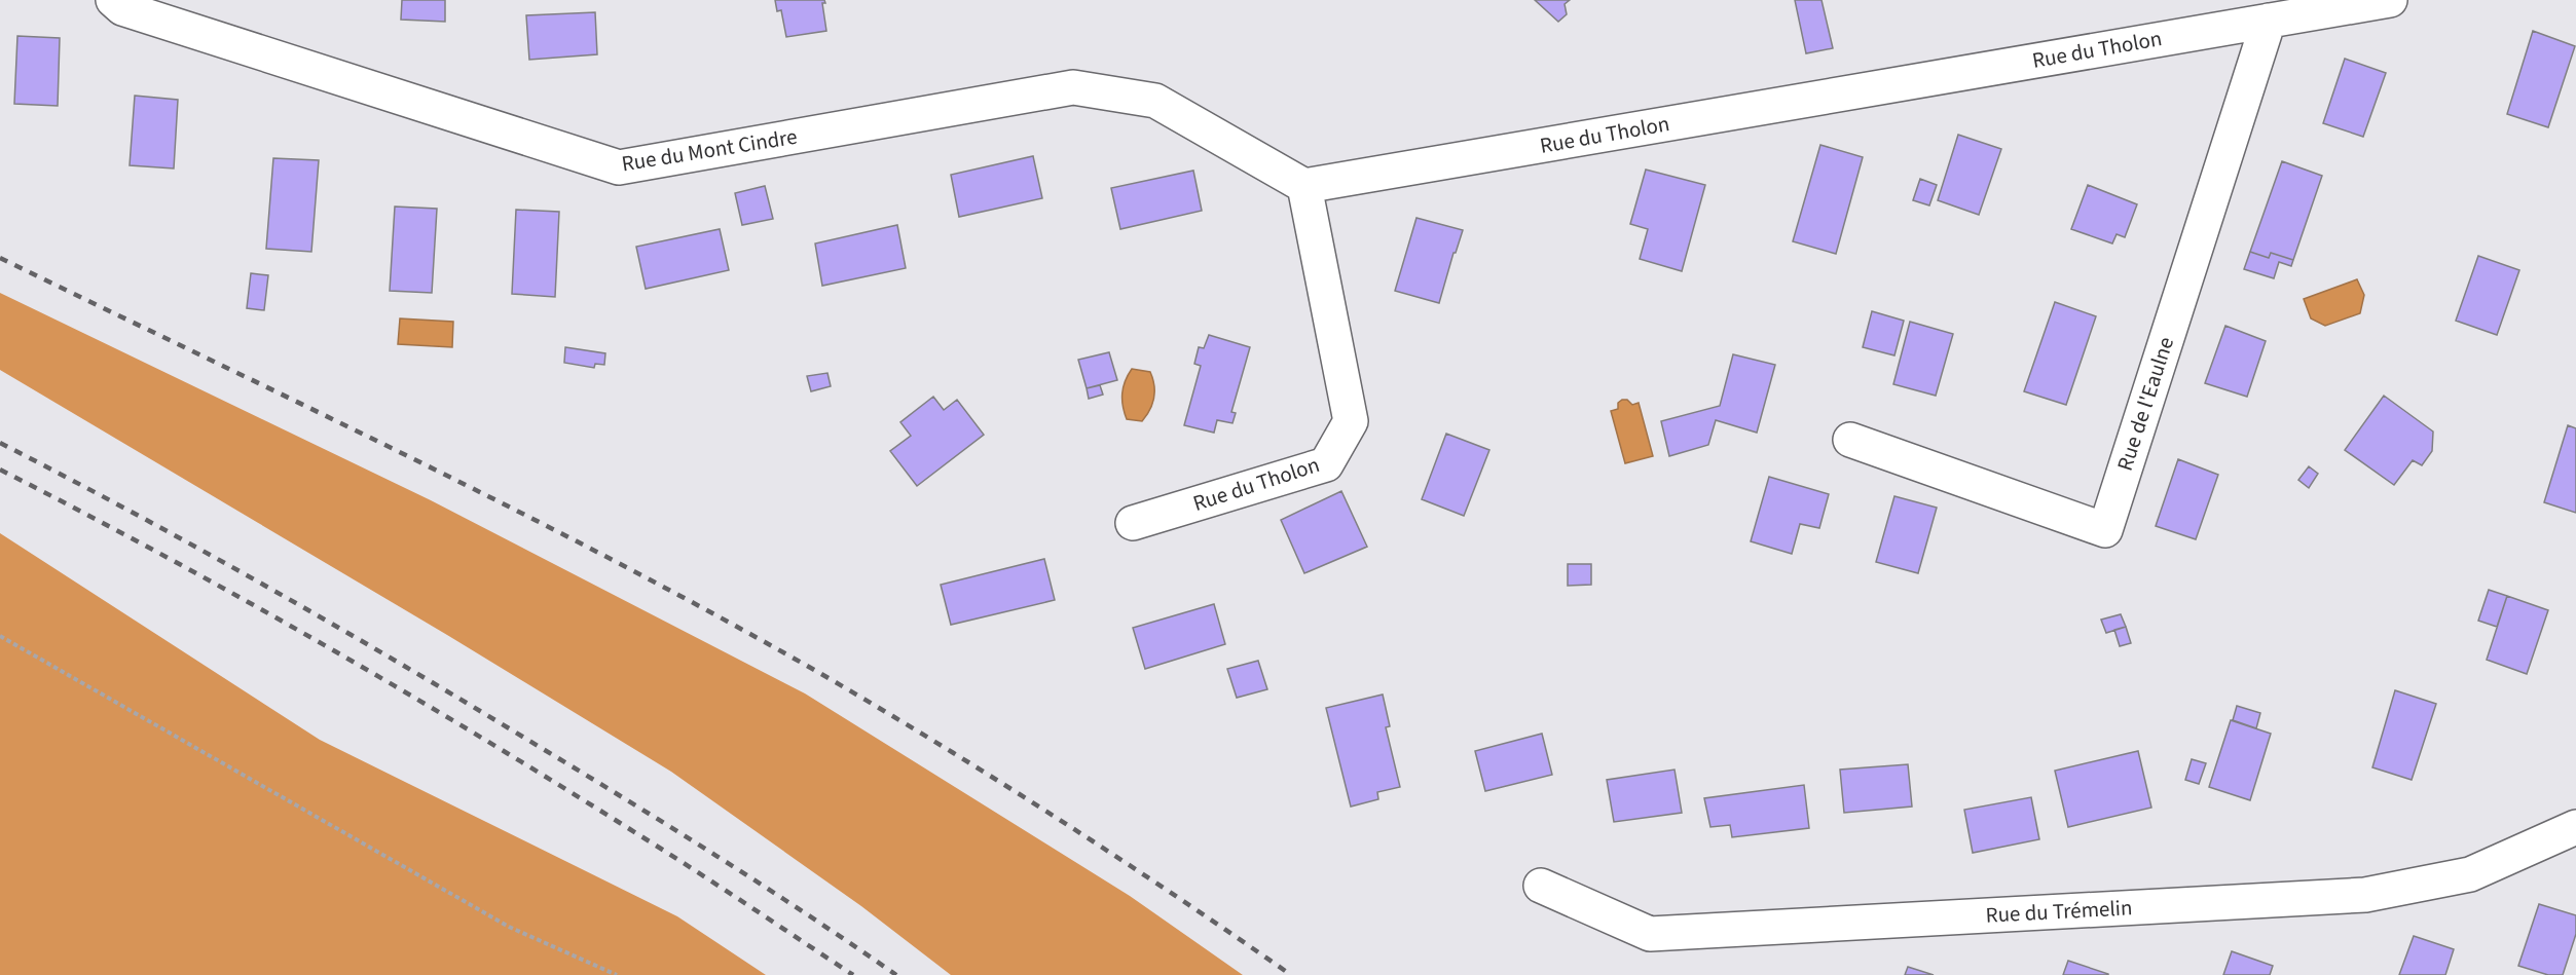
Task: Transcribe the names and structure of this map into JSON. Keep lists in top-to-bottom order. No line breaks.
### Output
{"streets":{"street":["Rue du Tholon","Rue du Mont Cindre","Rue de l'Eaulne","Rue du Trémelin"]},"crossings":[["Rue du Tholon","Rue du Mont Cindre"],["Rue du Tholon","Rue de l'Eaulne"]]}
